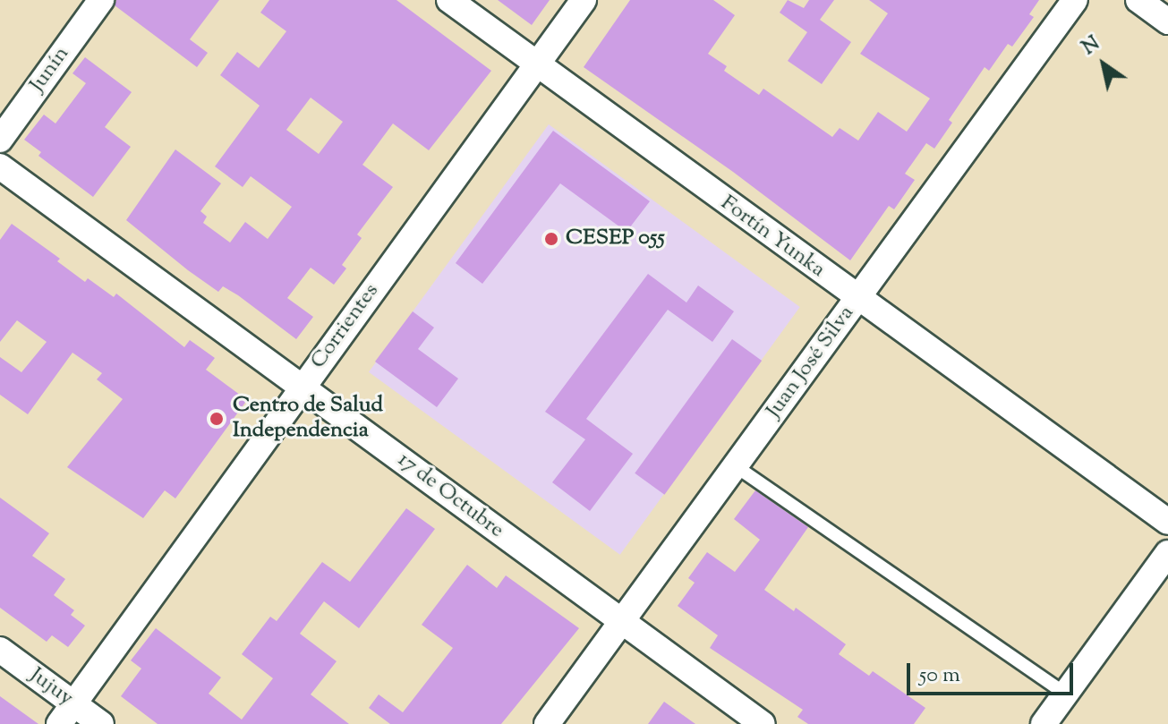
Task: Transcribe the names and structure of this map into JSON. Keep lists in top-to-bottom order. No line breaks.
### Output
{"streets":{"street":["Junín","Fortín Yunka","Corrientes","Juan José Silva","17 de Octubre","Jujuy"]},"crossings":[["Fortín Yunka","Corrientes"],["Fortín Yunka","Juan José Silva"],["Corrientes","17 de Octubre"],["Corrientes","Jujuy"],["Juan José Silva","17 de Octubre"]],"places":["CESEP 055","Centro de Salud Independencia"],"scale_bar":"50 m","north":"top left"}
